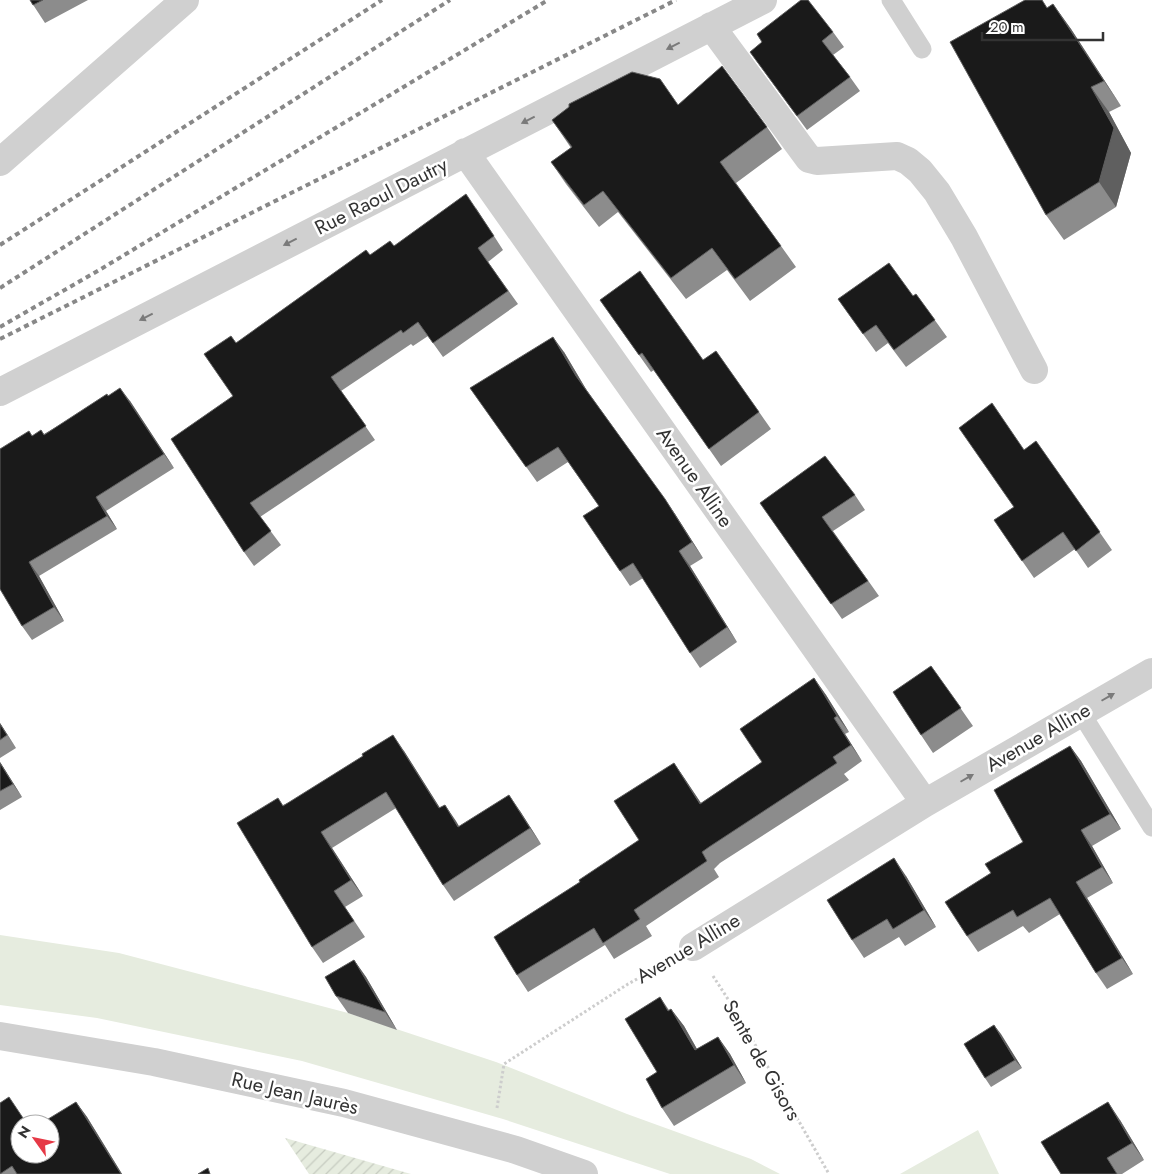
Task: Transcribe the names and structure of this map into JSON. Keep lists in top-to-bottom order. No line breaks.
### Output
{"streets":{"street":["Rue Raoul Dautry","Avenue Alline","Rue Jean Jaurès"],"path":["Sente de Gisors"]},"crossings":[["Rue Raoul Dautry","Avenue Alline"],["Avenue Alline","Sente de Gisors"]],"one_way":["Rue Raoul Dautry"],"scale_bar":"20 m","north":"top left"}
